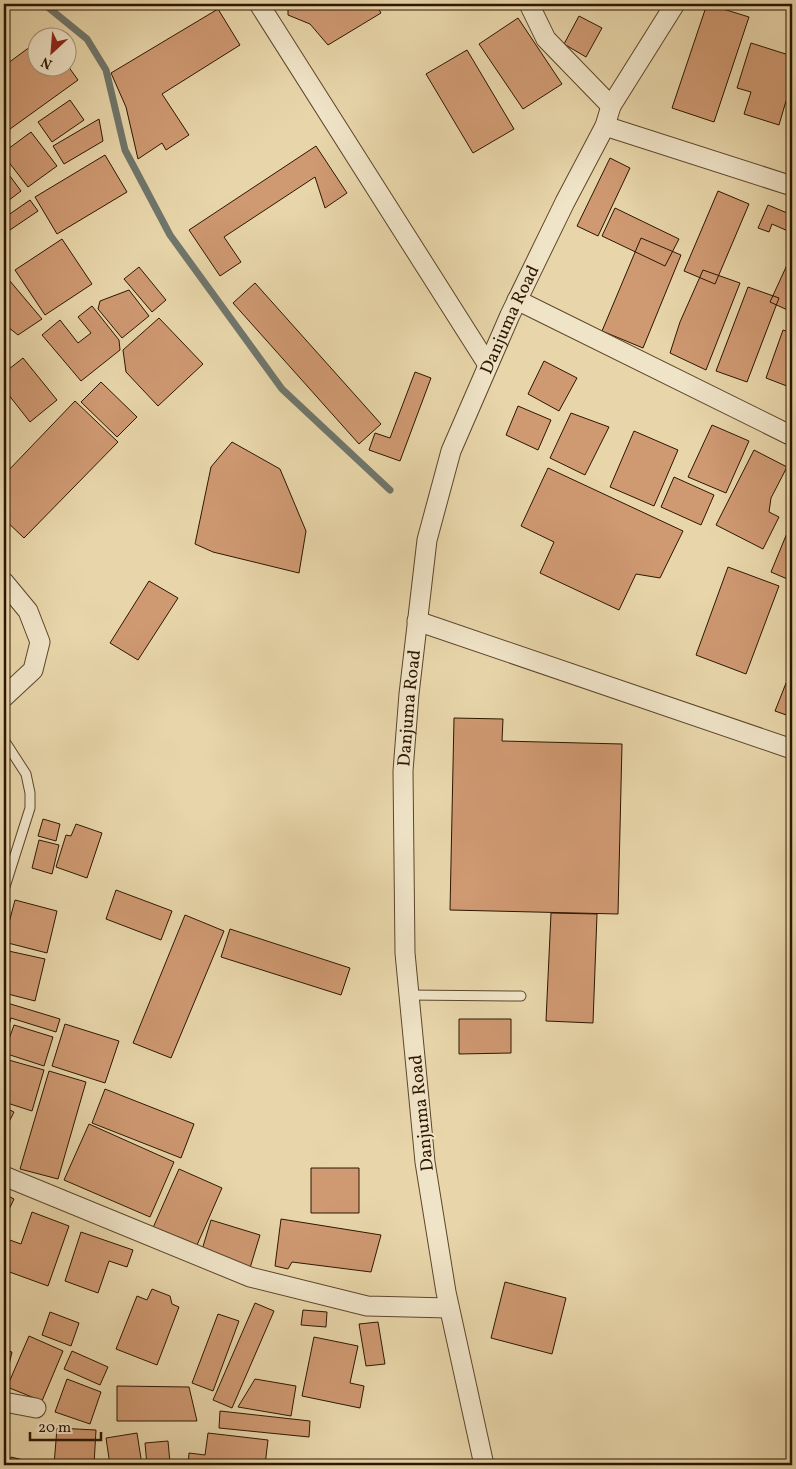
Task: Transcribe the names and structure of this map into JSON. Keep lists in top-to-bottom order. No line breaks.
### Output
{"streets":{"street":["Danjuma Road"]},"scale_bar":"20 m","north":"bottom left"}
